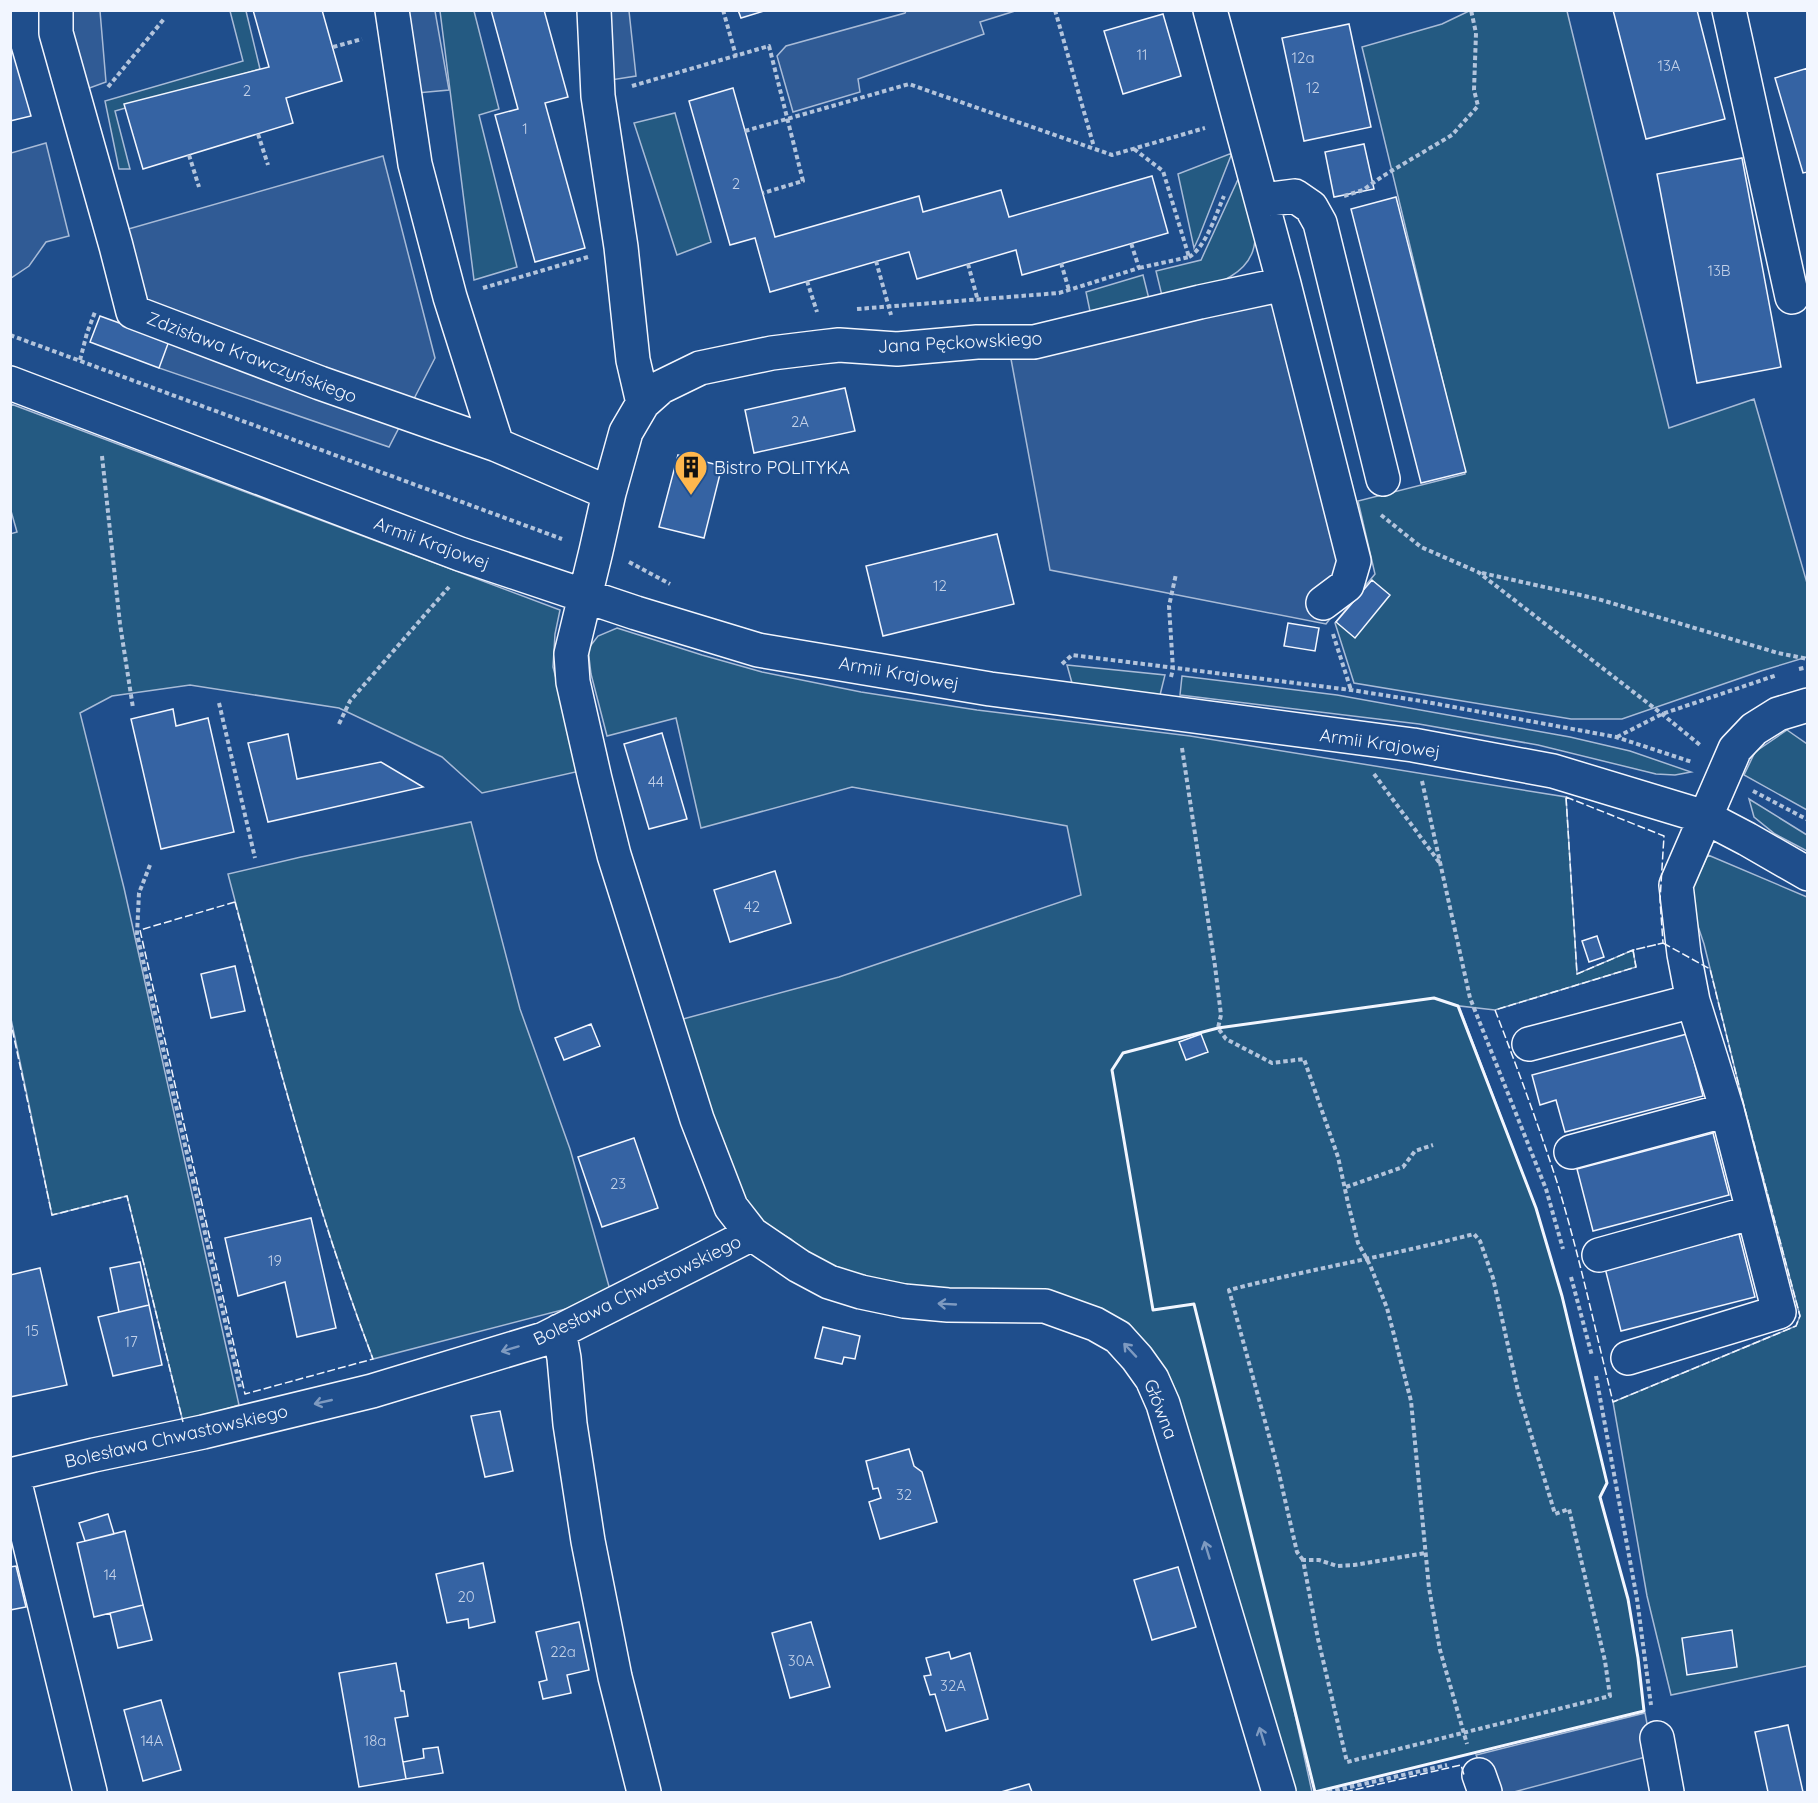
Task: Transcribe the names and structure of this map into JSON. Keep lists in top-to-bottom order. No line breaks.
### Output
{"streets":{"street":["Jana Pęckowskiego","Zdzisława Krawczyńskiego","Armii Krajowej","Bolesława Chwastowskiego","Główna"]},"crossings":[["Jana Pęckowskiego","Zdzisława Krawczyńskiego"],["Jana Pęckowskiego","Armii Krajowej"],["Jana Pęckowskiego","Bolesława Chwastowskiego"],["Armii Krajowej","Bolesława Chwastowskiego"],["Bolesława Chwastowskiego","Główna"]],"one_way":["Główna"],"places":{"building":["Bistro POLITYKA"]},"house_numbers":["11","12a","13A","12","2","1","2","13B","2A","12","44","42","23","19","15","17","32","14","20","22a","30A","32A","14A","18a"]}
